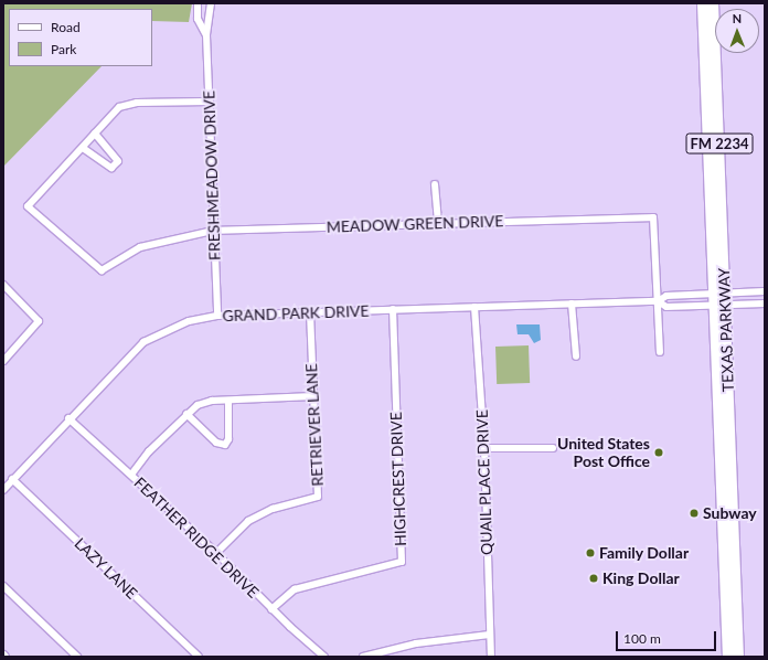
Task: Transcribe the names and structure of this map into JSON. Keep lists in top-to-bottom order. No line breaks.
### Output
{"streets":{"main road":["FM 2234","TEXAS PARKWAY"],"street":["FRESHMEADOW DRIVE","MEADOW GREEN DRIVE","GRAND PARK DRIVE","RETRIEVER LANE","HIGHCREST DRIVE","QUAIL PLACE DRIVE","FEATHER RIDGE DRIVE","LAZY LANE"]},"crossings":[["FRESHMEADOW DRIVE","MEADOW GREEN DRIVE"],["FRESHMEADOW DRIVE","GRAND PARK DRIVE"],["MEADOW GREEN DRIVE","GRAND PARK DRIVE"],["GRAND PARK DRIVE","TEXAS PARKWAY"],["GRAND PARK DRIVE","RETRIEVER LANE"],["GRAND PARK DRIVE","HIGHCREST DRIVE"],["GRAND PARK DRIVE","QUAIL PLACE DRIVE"],["GRAND PARK DRIVE","FEATHER RIDGE DRIVE"],["GRAND PARK DRIVE","LAZY LANE"],["RETRIEVER LANE","FEATHER RIDGE DRIVE"],["HIGHCREST DRIVE","FEATHER RIDGE DRIVE"]],"places":["United States Post Office","Subway","Family Dollar","King Dollar"],"legend":["Road","Park"],"scale_bar":"100 m","north":"top"}
